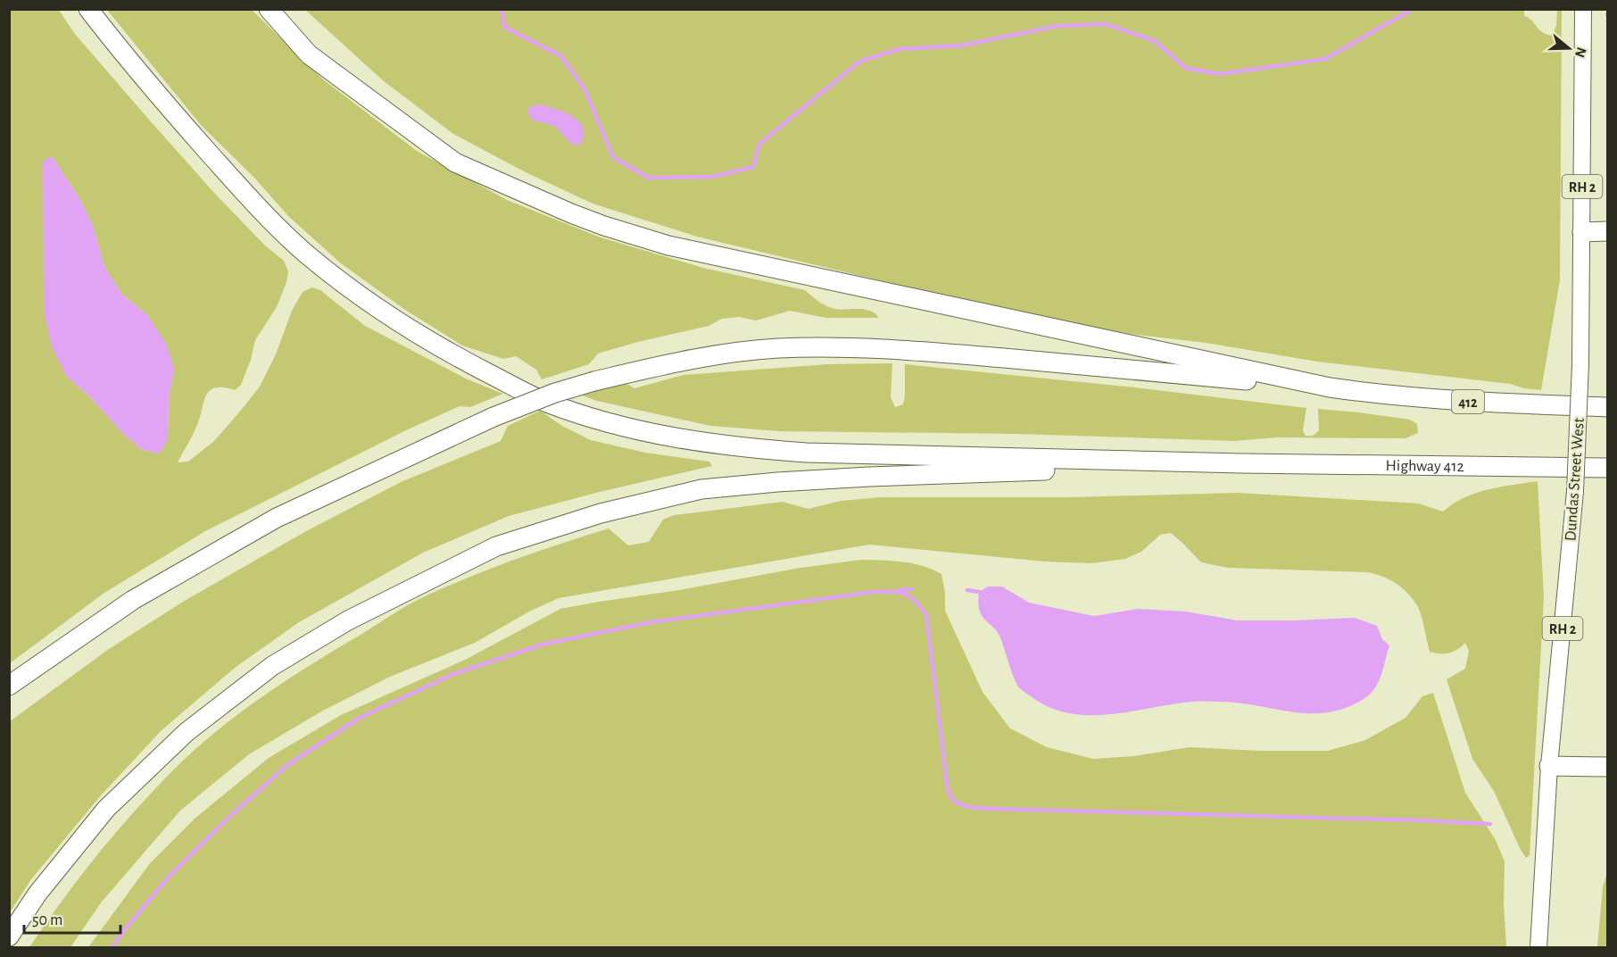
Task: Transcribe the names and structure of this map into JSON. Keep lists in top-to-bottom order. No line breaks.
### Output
{"streets":{"highway":["412","Highway 412"],"main road":["RH 2","Dundas Street West"]},"scale_bar":"50 m","north":"right"}
